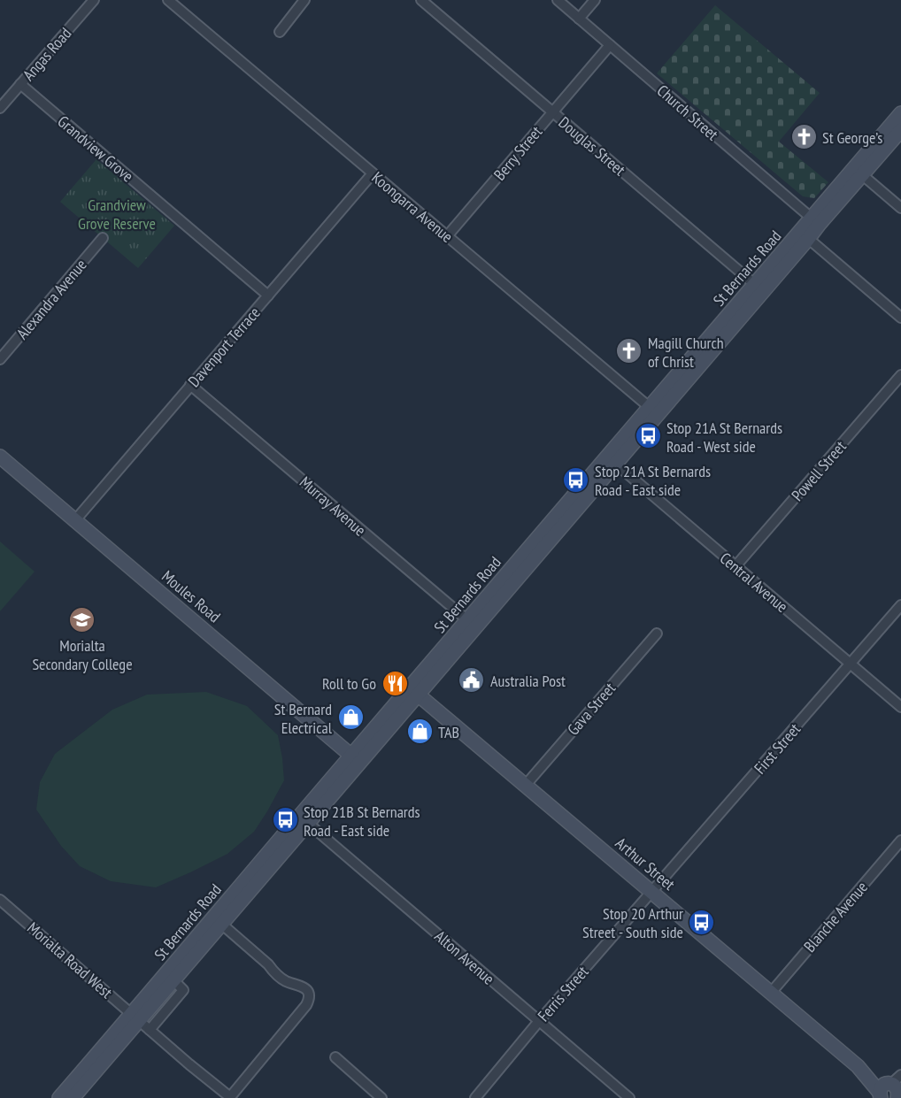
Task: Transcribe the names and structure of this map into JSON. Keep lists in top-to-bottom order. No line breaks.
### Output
{"streets":{"main road":["St Bernards Road","Moules Road","Arthur Street"],"street":["Angas Road","Church Street","Douglas Street","Grandview Grove","Berry Street","Koongarra Avenue","Alexandra Avenue","Davenport Terrace","Powell Street","Murray Avenue","Central Avenue","Gava Street","First Street","Blanche Avenue","Alton Avenue","Morialta Road West","Ferris Street"]},"crossings":[["Angas Road","Grandview Grove"],["Church Street","Berry Street"],["Church Street","St Bernards Road"],["Douglas Street","Berry Street"],["Douglas Street","St Bernards Road"],["Grandview Grove","Davenport Terrace"],["Berry Street","Koongarra Avenue"],["Koongarra Avenue","St Bernards Road"],["Koongarra Avenue","Davenport Terrace"],["St Bernards Road","Murray Avenue"],["St Bernards Road","Central Avenue"],["St Bernards Road","Moules Road"],["St Bernards Road","Arthur Street"],["St Bernards Road","Alton Avenue"],["St Bernards Road","Morialta Road West"],["Davenport Terrace","Murray Avenue"],["Davenport Terrace","Moules Road"],["Powell Street","Central Avenue"],["Central Avenue","First Street"],["Gava Street","Arthur Street"],["First Street","Arthur Street"],["First Street","Ferris Street"],["Arthur Street","Blanche Avenue"],["Arthur Street","Ferris Street"],["Alton Avenue","Ferris Street"]],"parks":["Grandview Grove Reserve"],"places":{"church":["St George’s","Magill Church of Christ"],"bus stop":["Stop 21A St Bernards Road - West side","Stop 21A St Bernards Road - East side","Stop 21B St Bernards Road - East side","Stop 20 Arthur Street - South side"],"school or university":["Morialta Secondary College"],"public building":["Australia Post"],"restaurant":["Roll to Go"],"shop":["St Bernard Electrical","TAB"]}}
